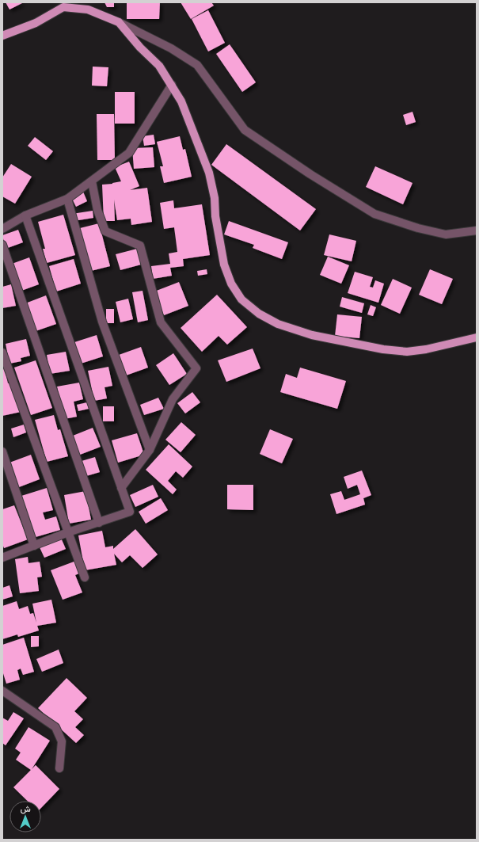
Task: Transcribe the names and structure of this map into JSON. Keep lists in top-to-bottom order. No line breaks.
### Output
{"north":"top"}
